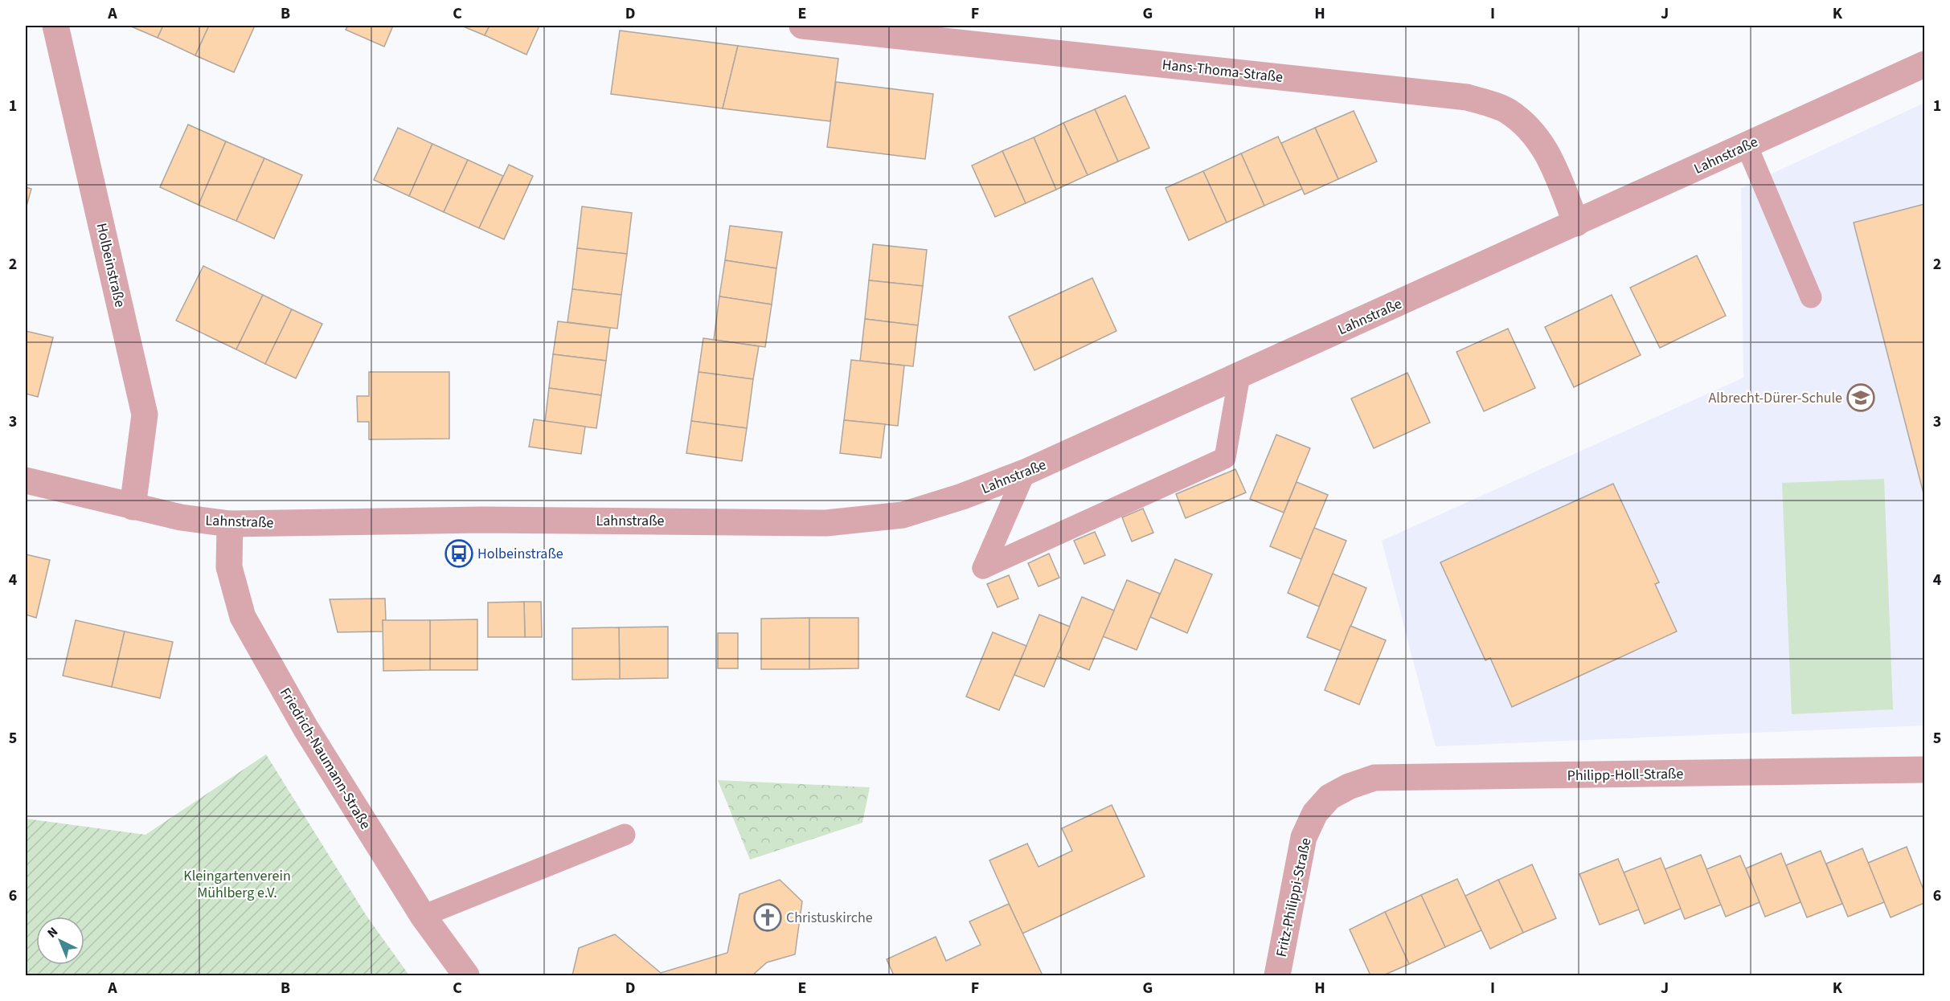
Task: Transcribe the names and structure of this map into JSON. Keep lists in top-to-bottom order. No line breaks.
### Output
{"streets":{"street":["Hans-Thoma-Straße","Lahnstraße","Holbeinstraße","Friedrich-Naumann-Straße","Philipp-Holl-Straße","Fritz-Philippi-Straße"]},"crossings":[["Hans-Thoma-Straße","Lahnstraße"],["Lahnstraße","Holbeinstraße"],["Lahnstraße","Friedrich-Naumann-Straße"],["Philipp-Holl-Straße","Fritz-Philippi-Straße"]],"parks":["Kleingartenverein Mühlberg e.V."],"places":{"school or university":["Albrecht-Dürer-Schule"],"bus stop":["Holbeinstraße"],"church":["Christuskirche"]},"north":"top left","grid":{"columns":["A","B","C","D","E","F","G","H","I","J","K"],"rows":["1","2","3","4","5","6"]}}
